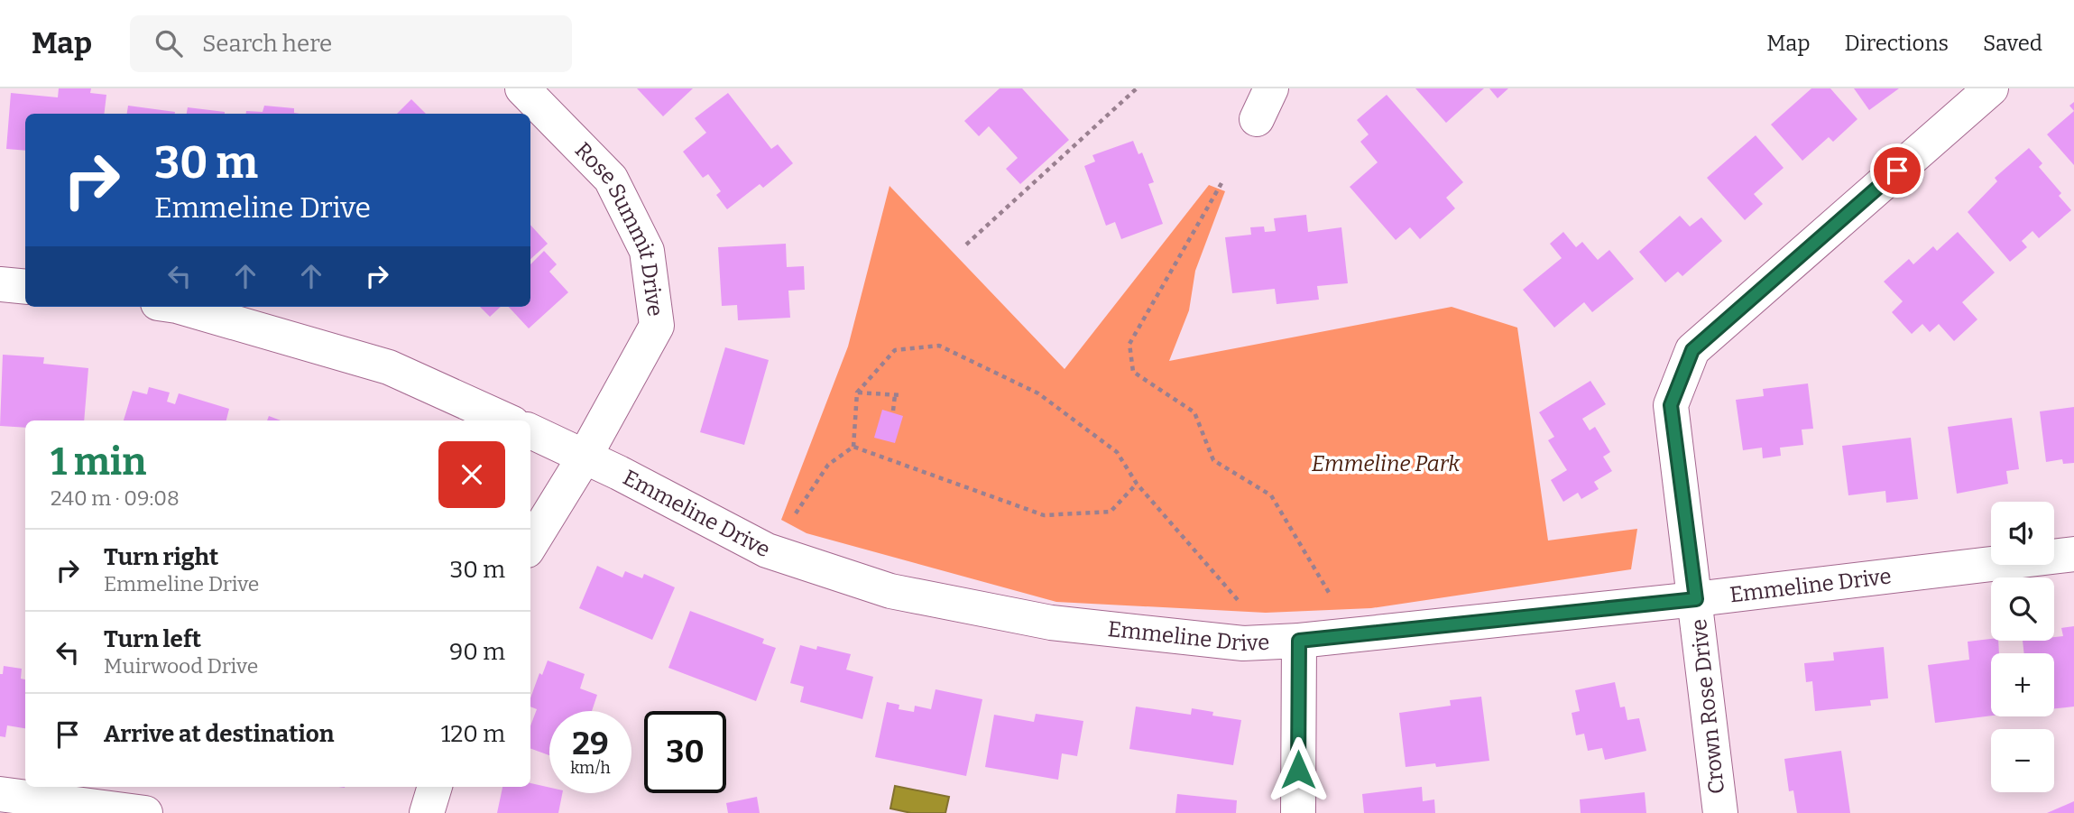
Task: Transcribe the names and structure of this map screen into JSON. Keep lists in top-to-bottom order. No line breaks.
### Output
{"streets":{"street":["Rose Summit Drive","Emmeline Drive","Crown Rose Drive"]},"crossings":[["Rose Summit Drive","Emmeline Drive"],["Emmeline Drive","Crown Rose Drive"]],"parks":["Emmeline Park"],"page":{"header":"Map","search":"Search here","nav":["Map","Directions","Saved"],"turn":["30 m","Emmeline Drive"],"heading":["1 min","240 m · 09:08"],"map_buttons":["+","−"],"list":[{"name":"Turn right","note":"Emmeline Drive","value":"30 m"},{"name":"Turn left","note":"Muirwood Drive","value":"90 m"},{"name":"Arrive at destination","value":"120 m"}],"speed":"29 km/h","limit":"30"}}
